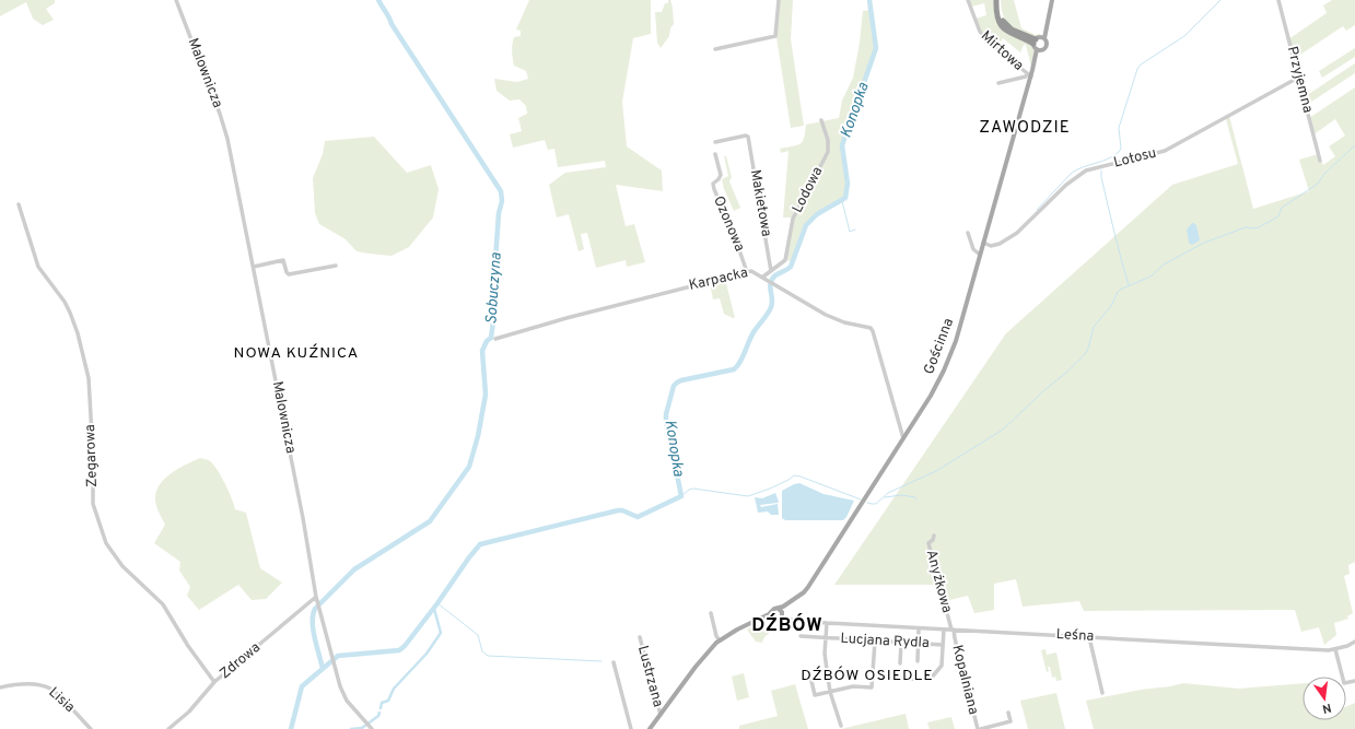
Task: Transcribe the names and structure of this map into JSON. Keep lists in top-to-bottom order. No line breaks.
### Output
{"streets":{"main road":["Gościnna"],"street":["Mirtowa","Malownicza","Przyjemna","Lotosu","Lodowa","Makietowa","Ozonowa","Karpacka","Zegarowa","Anyżkowa","Leśna","Lucjana Rydla","Zdrowa","Lustrzana","Kopalniana","Lisia"]},"crossings":[["Mirtowa","Gościnna"],["Malownicza","Zdrowa"],["Przyjemna","Lotosu"],["Lotosu","Gościnna"],["Lodowa","Makietowa"],["Lodowa","Karpacka"],["Ozonowa","Karpacka"],["Karpacka","Gościnna"],["Gościnna","Leśna"],["Gościnna","Lustrzana"],["Zegarowa","Zdrowa"],["Anyżkowa","Leśna"],["Anyżkowa","Kopalniana"],["Leśna","Kopalniana"]],"districts":["ZAWODZIE","NOWA KUŹNICA","DŹBÓW","DŹBÓW OSIEDLE"],"water":["Konopka","Sobuczyna"],"north":"bottom"}
